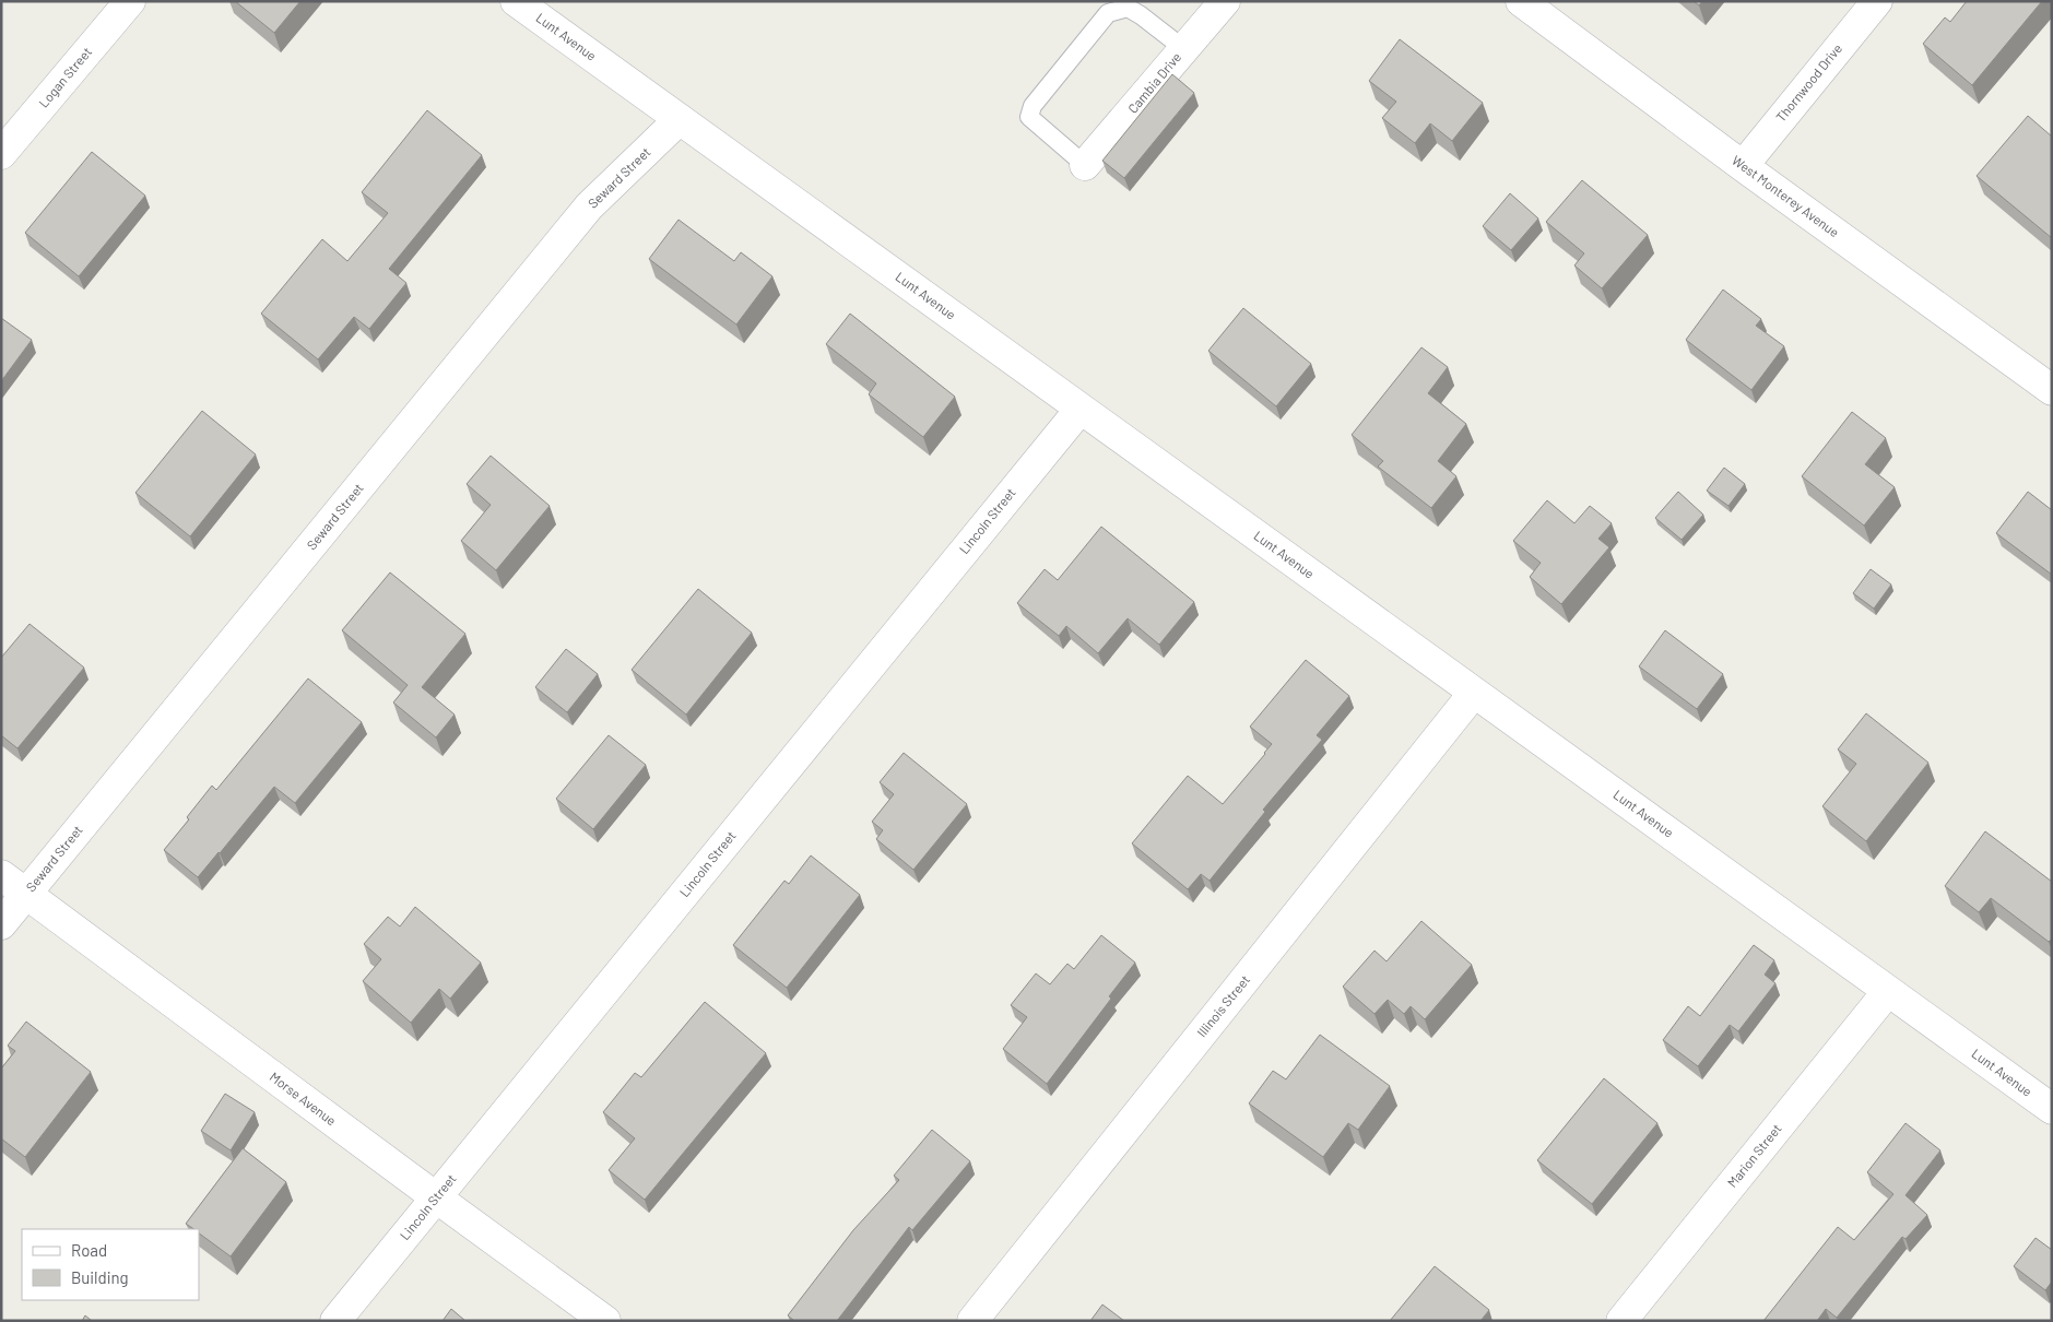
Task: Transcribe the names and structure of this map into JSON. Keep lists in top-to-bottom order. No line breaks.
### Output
{"streets":{"street":["Lunt Avenue","Logan Street","Cambia Drive","Thornwood Drive","Seward Street","West Monterey Avenue","Lincoln Street","Illinois Street","Morse Avenue","Marion Street"]},"crossings":[["Lunt Avenue","Seward Street"],["Lunt Avenue","Lincoln Street"],["Lunt Avenue","Illinois Street"],["Lunt Avenue","Marion Street"],["Thornwood Drive","West Monterey Avenue"],["Seward Street","Morse Avenue"],["Lincoln Street","Morse Avenue"]],"legend":["Road","Building"]}
